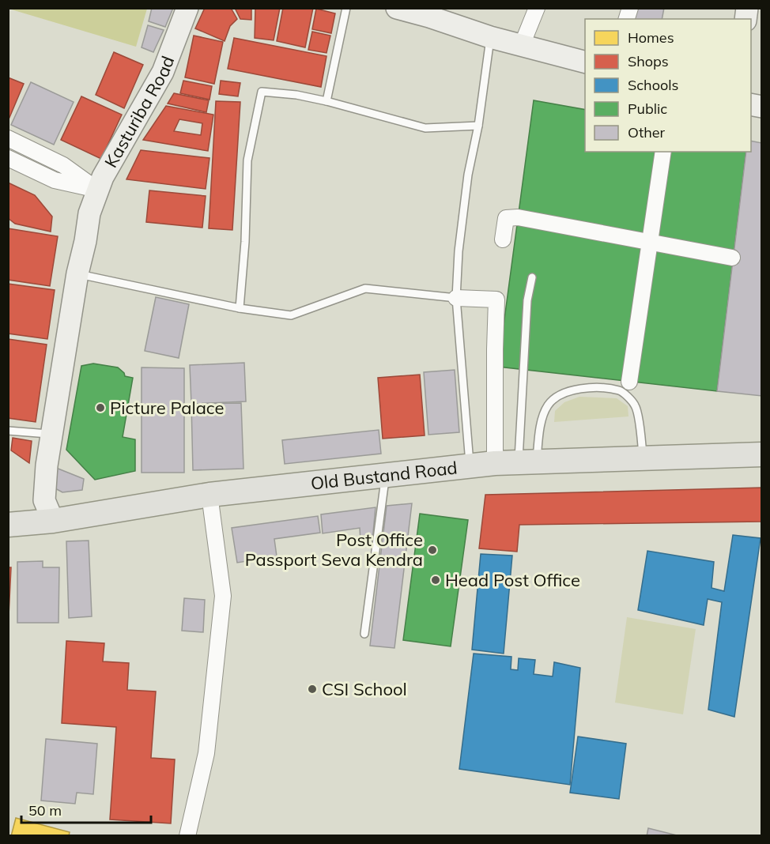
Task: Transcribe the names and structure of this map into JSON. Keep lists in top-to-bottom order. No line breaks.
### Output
{"streets":{"main road":["Old Bustand Road"],"street":["Kasturiba Road"]},"crossings":[["Kasturiba Road","Old Bustand Road"]],"places":["Picture Palace","Post Office Passport Seva Kendra","Head Post Office","CSI School"],"legend":["Homes","Shops","Schools","Public","Other"],"scale_bar":"50 m"}
